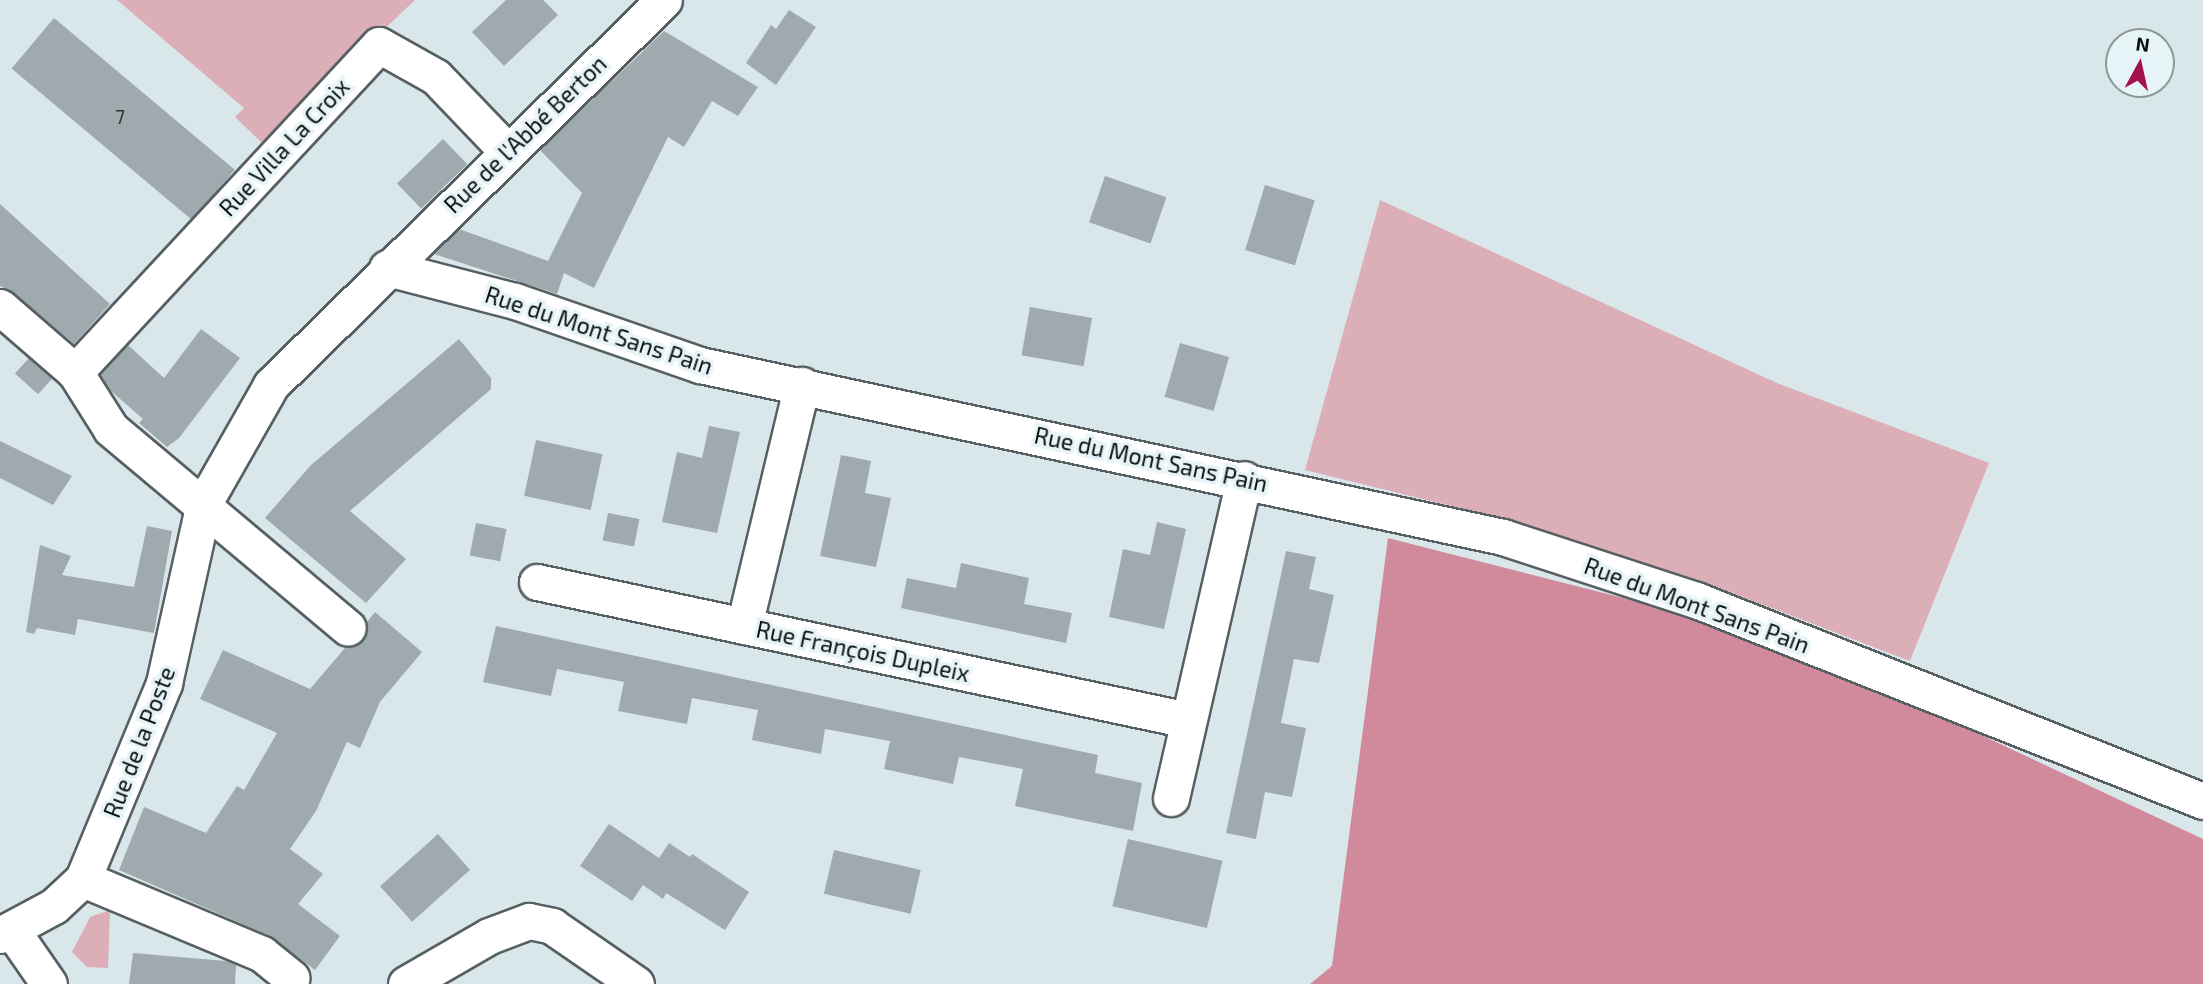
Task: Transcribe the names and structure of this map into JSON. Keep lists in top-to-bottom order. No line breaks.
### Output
{"streets":{"street":["Rue de l'Abbé Berton","Rue Villa La Croix","Rue du Mont Sans Pain","Rue François Dupleix","Rue de la Poste"]},"crossings":[["Rue de l'Abbé Berton","Rue Villa La Croix"],["Rue de l'Abbé Berton","Rue du Mont Sans Pain"],["Rue de l'Abbé Berton","Rue de la Poste"],["Rue du Mont Sans Pain","Rue de la Poste"]],"house_numbers":["7"],"north":"top"}
